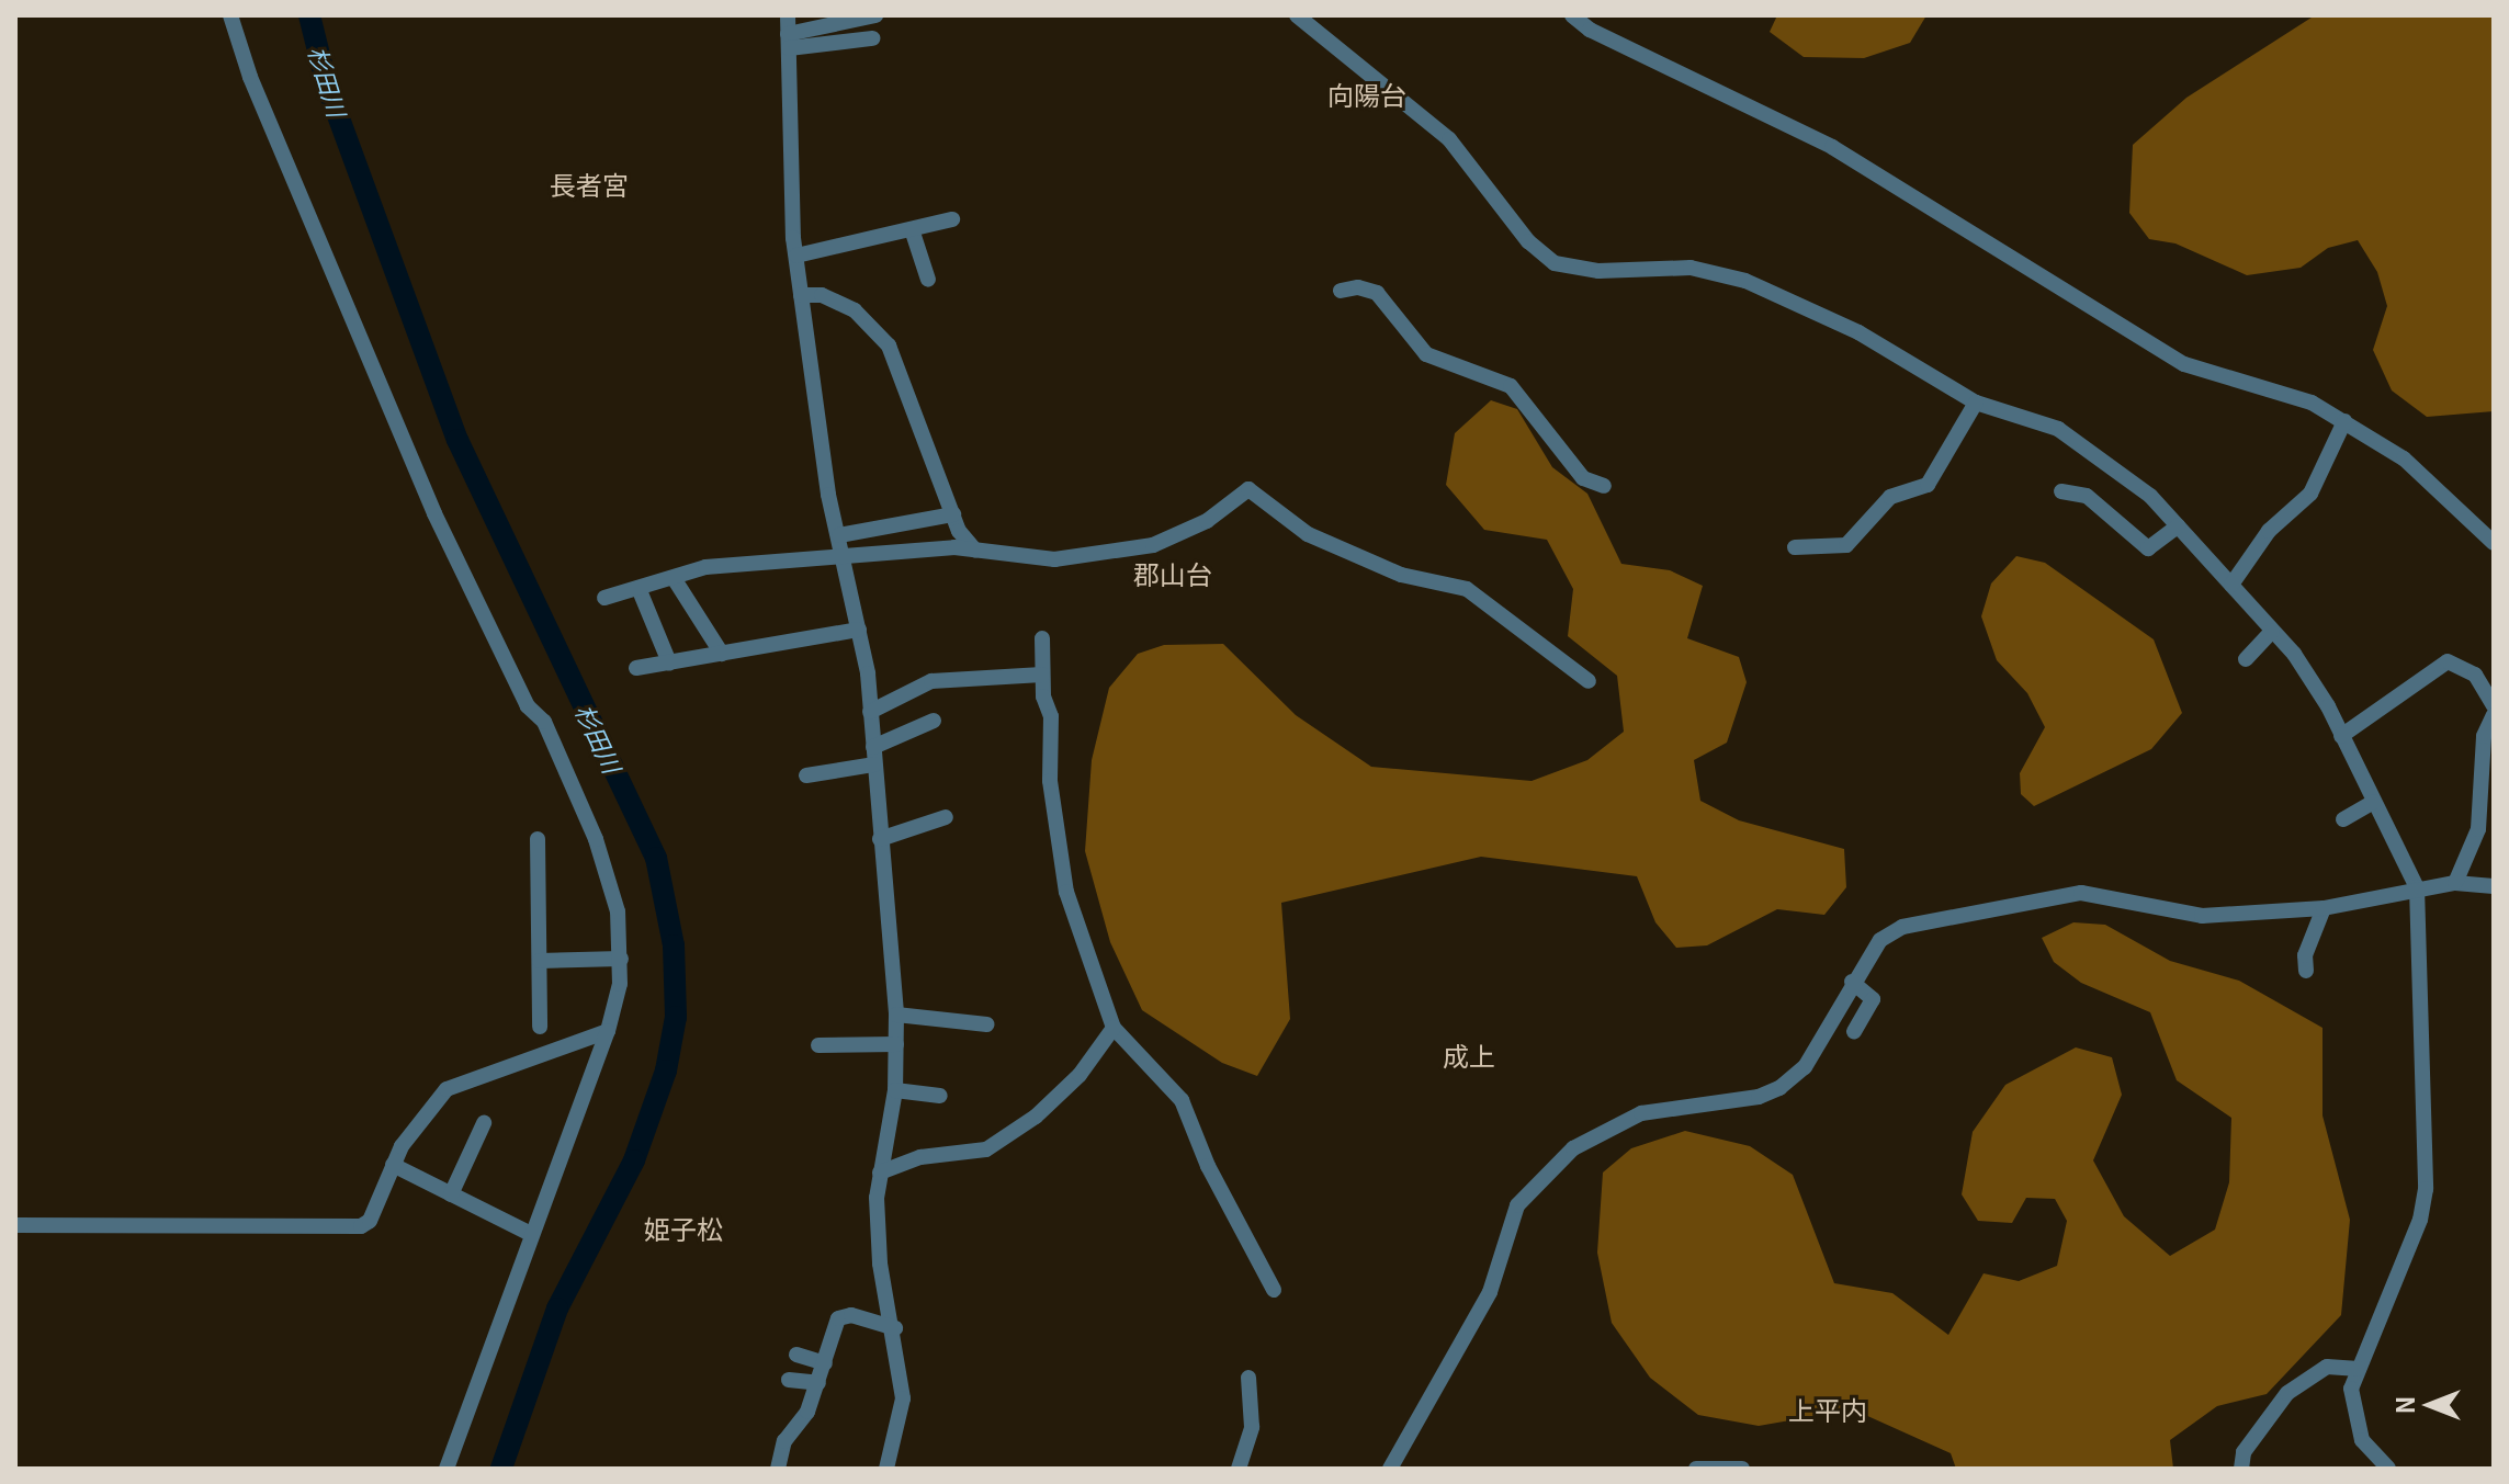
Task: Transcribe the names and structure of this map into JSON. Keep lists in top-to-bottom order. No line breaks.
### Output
{"districts":["向陽台","長者宮","郡山台","成上","姫子松","上平内"],"water":["杉田川"],"north":"left"}
